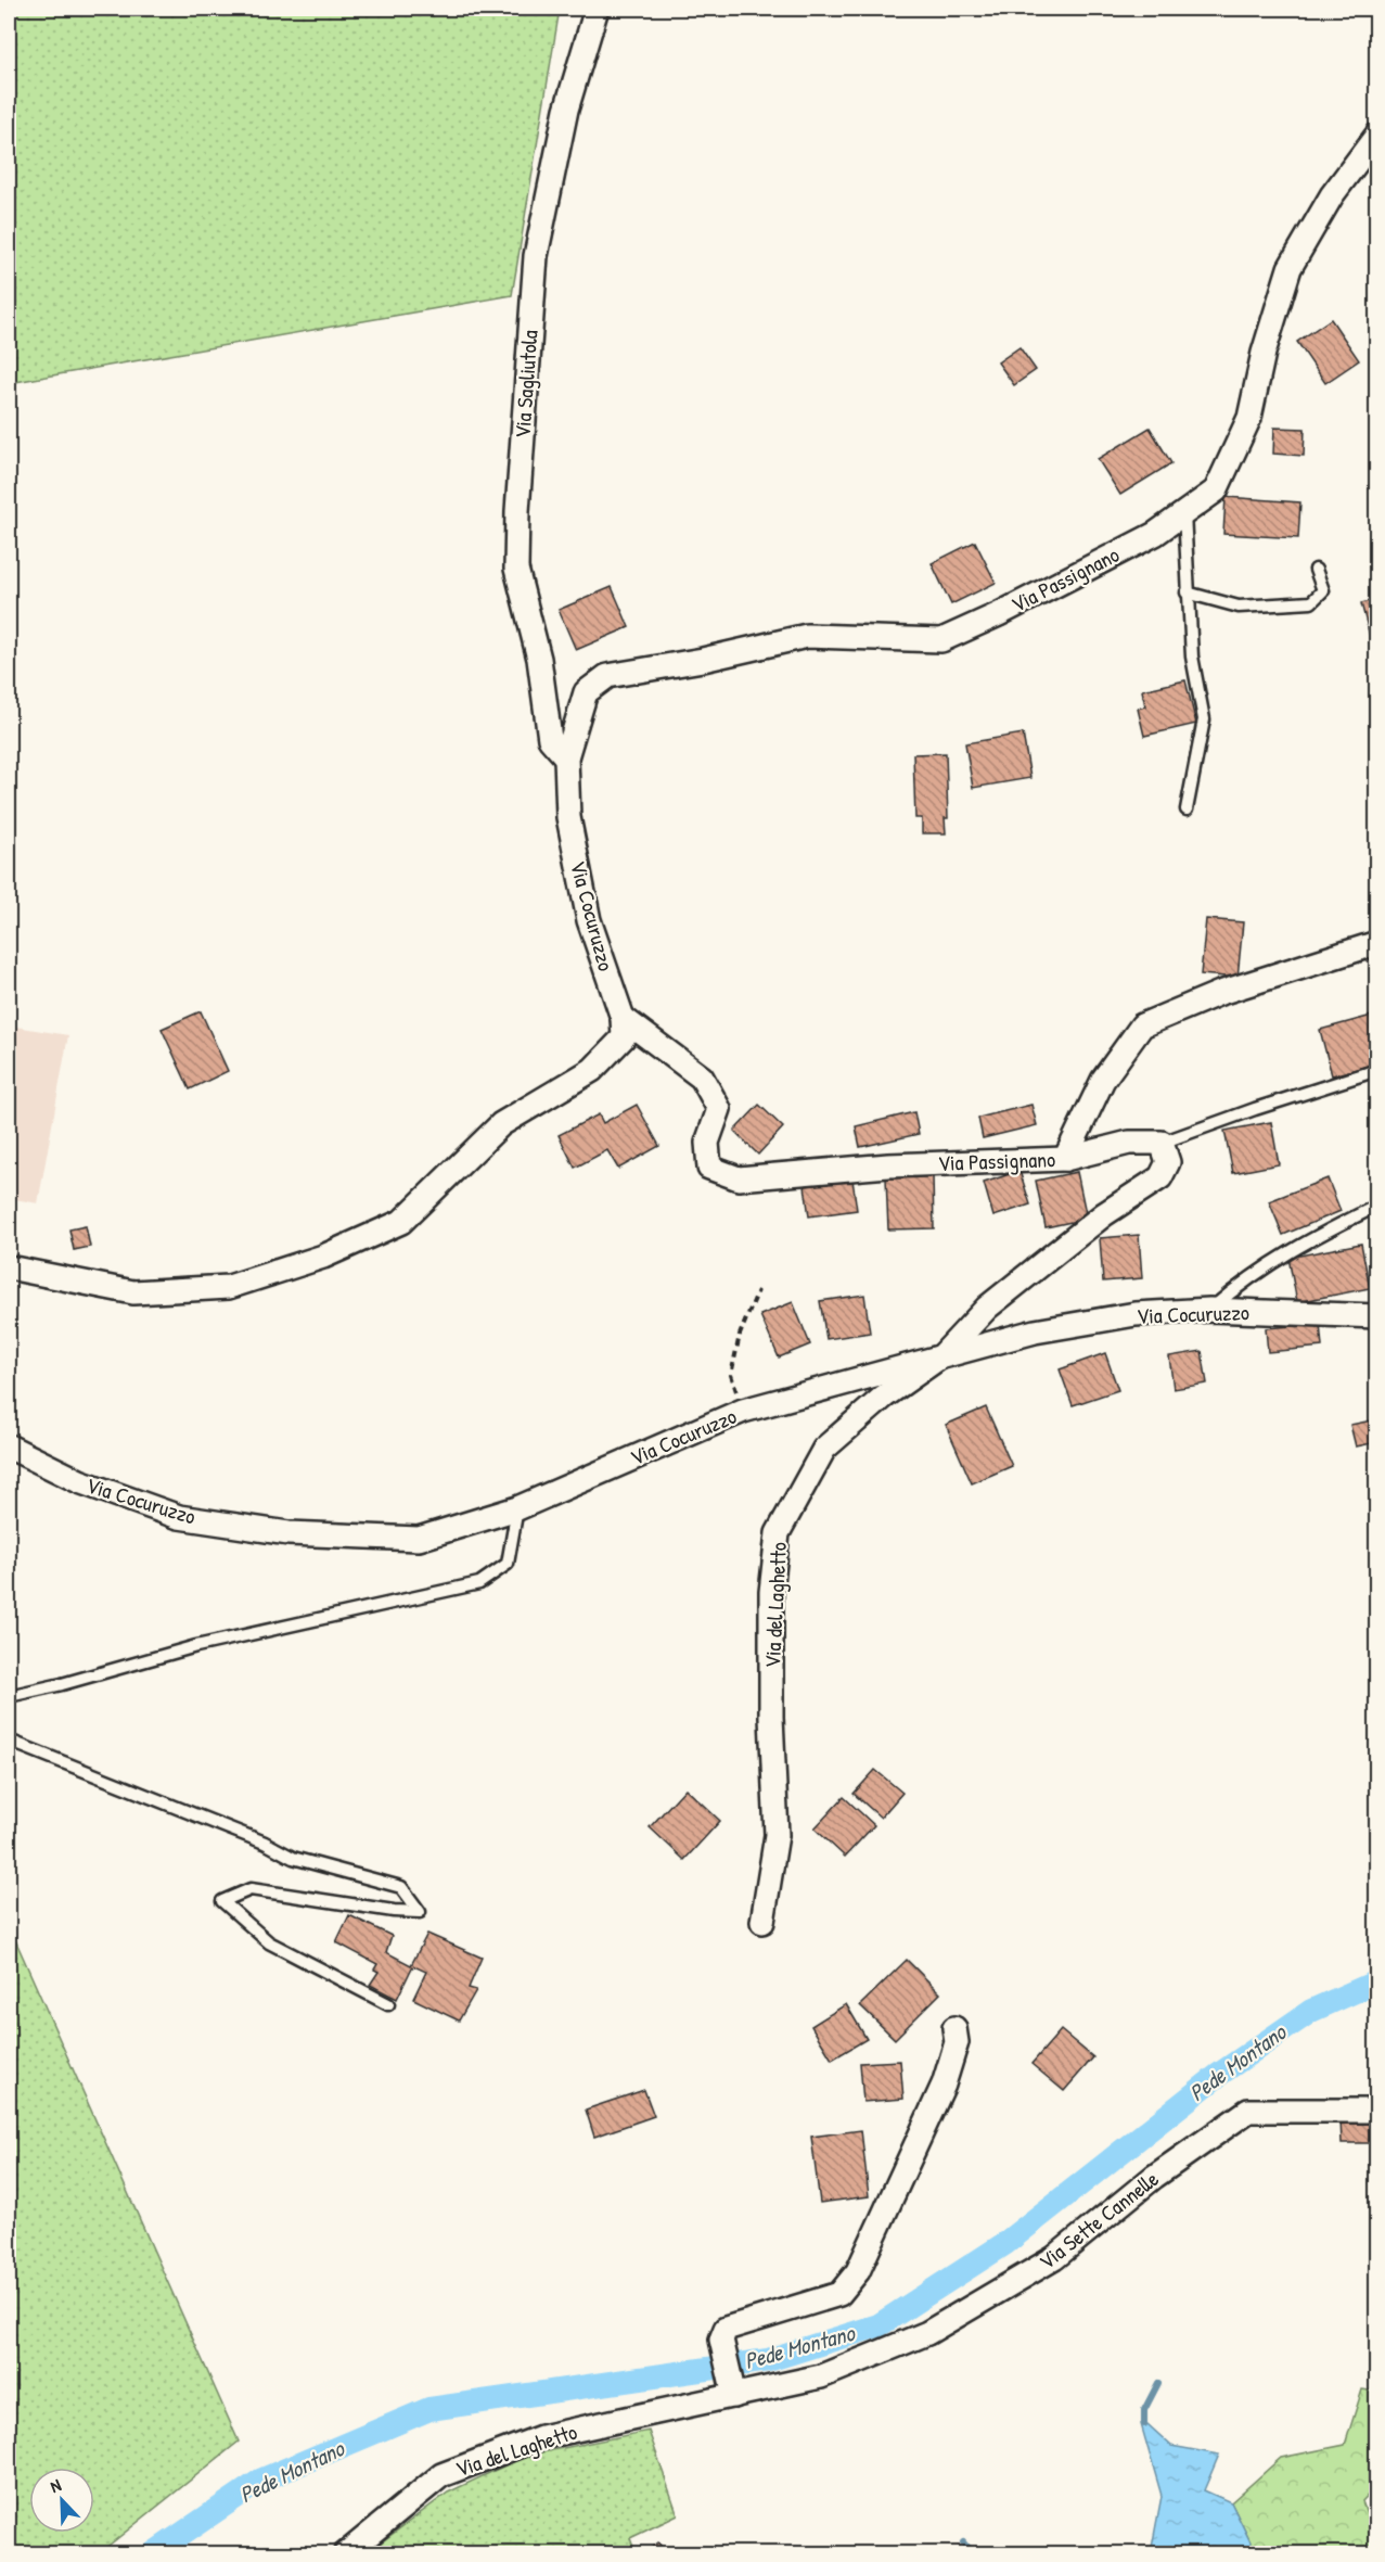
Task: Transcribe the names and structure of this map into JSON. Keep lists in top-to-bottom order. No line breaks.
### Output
{"streets":{"street":["Via Sagliutola","Via Passignano","Via Cocuruzzo","Via del Laghetto","Via Sette Cannelle"]},"crossings":[["Via Sagliutola","Via Passignano"],["Via Sagliutola","Via Cocuruzzo"],["Via Passignano","Via Cocuruzzo"],["Via Cocuruzzo","Via del Laghetto"],["Via del Laghetto","Via Sette Cannelle"]],"water":["Pede Montano"],"north":"top left"}
